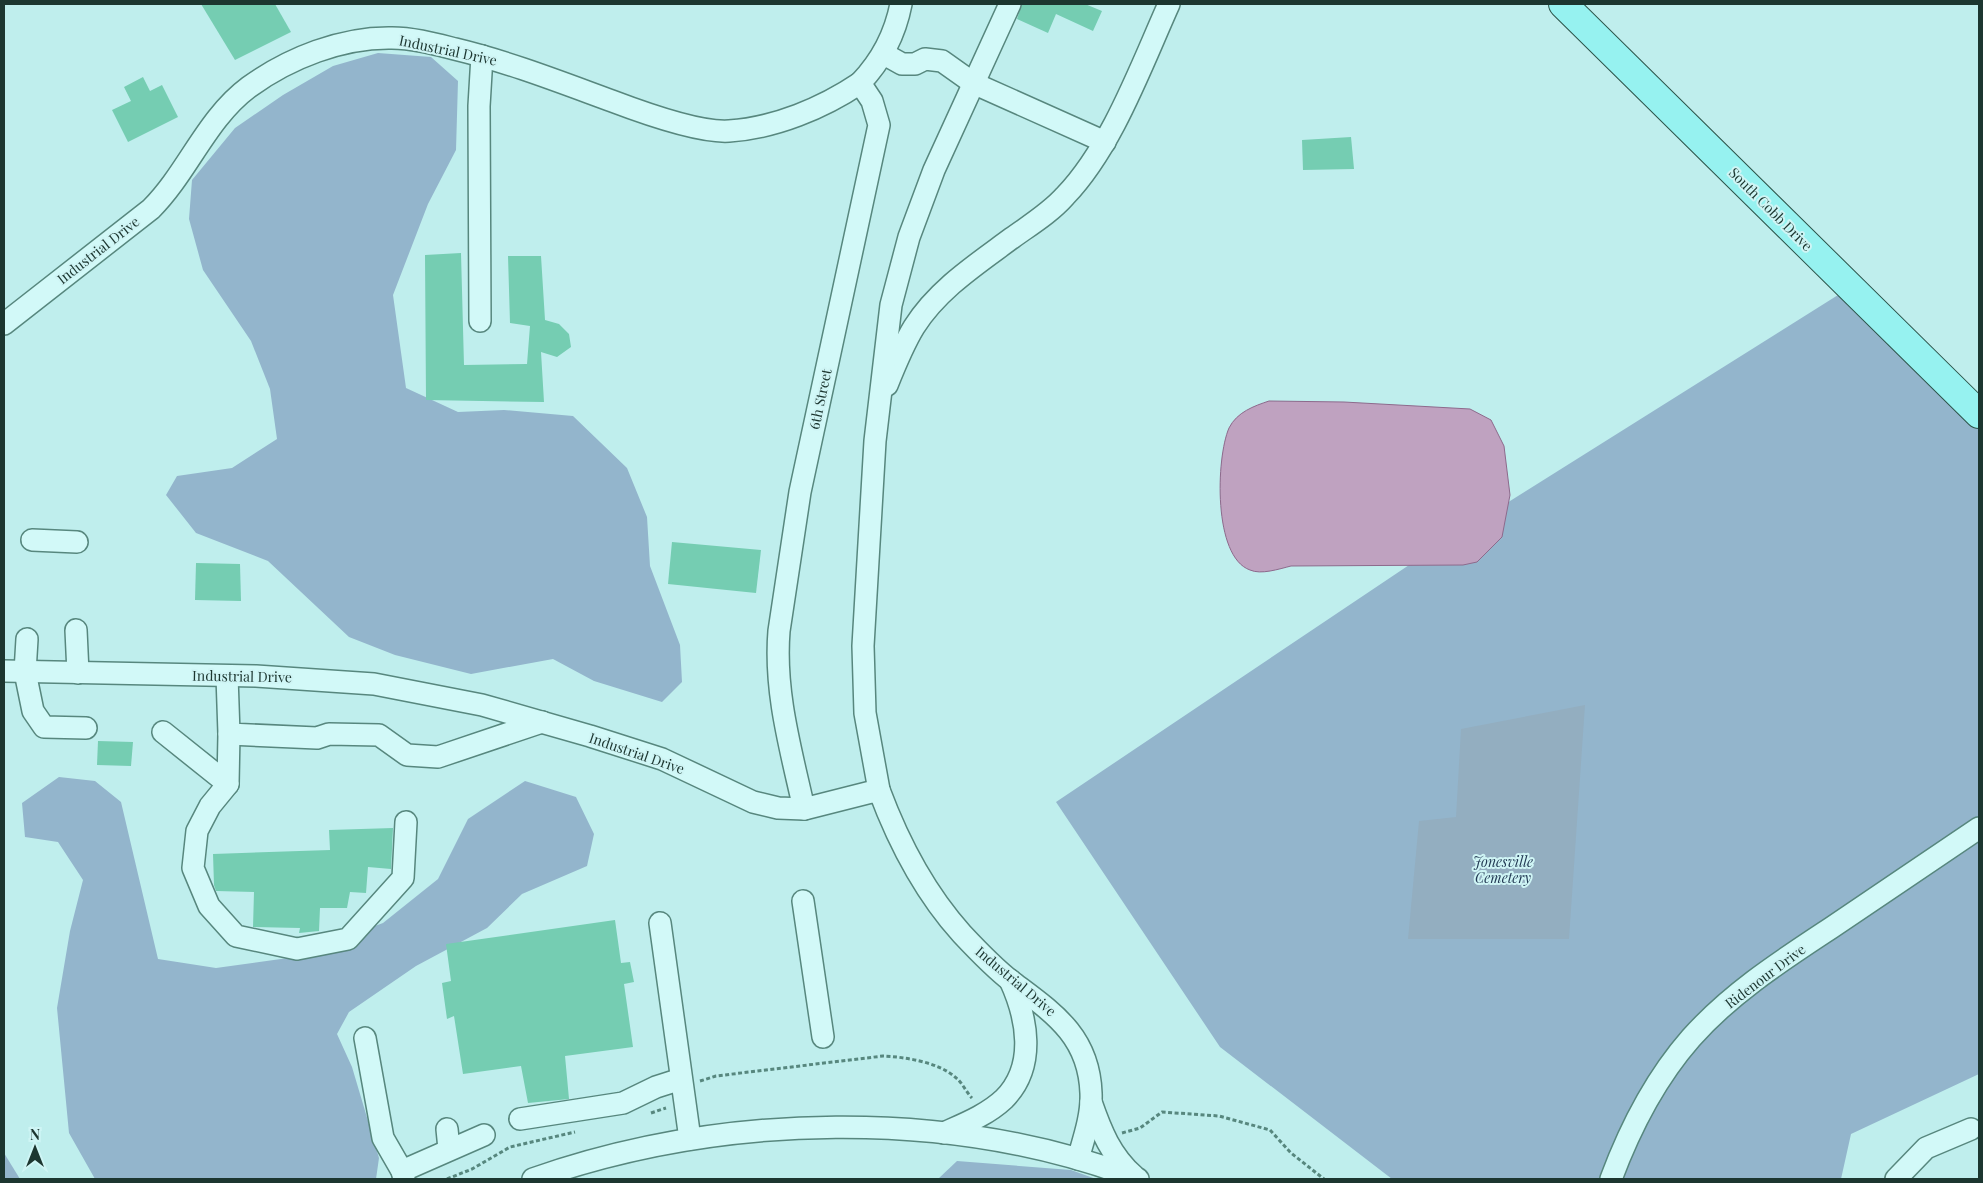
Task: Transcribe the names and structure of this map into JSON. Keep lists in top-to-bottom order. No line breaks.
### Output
{"streets":{"main road":["South Cobb Drive"],"street":["Industrial Drive","6th Street","Ridenour Drive"]},"crossings":[["Industrial Drive","6th Street"]],"parks":["Jonesville Cemetery"],"north":"top"}
